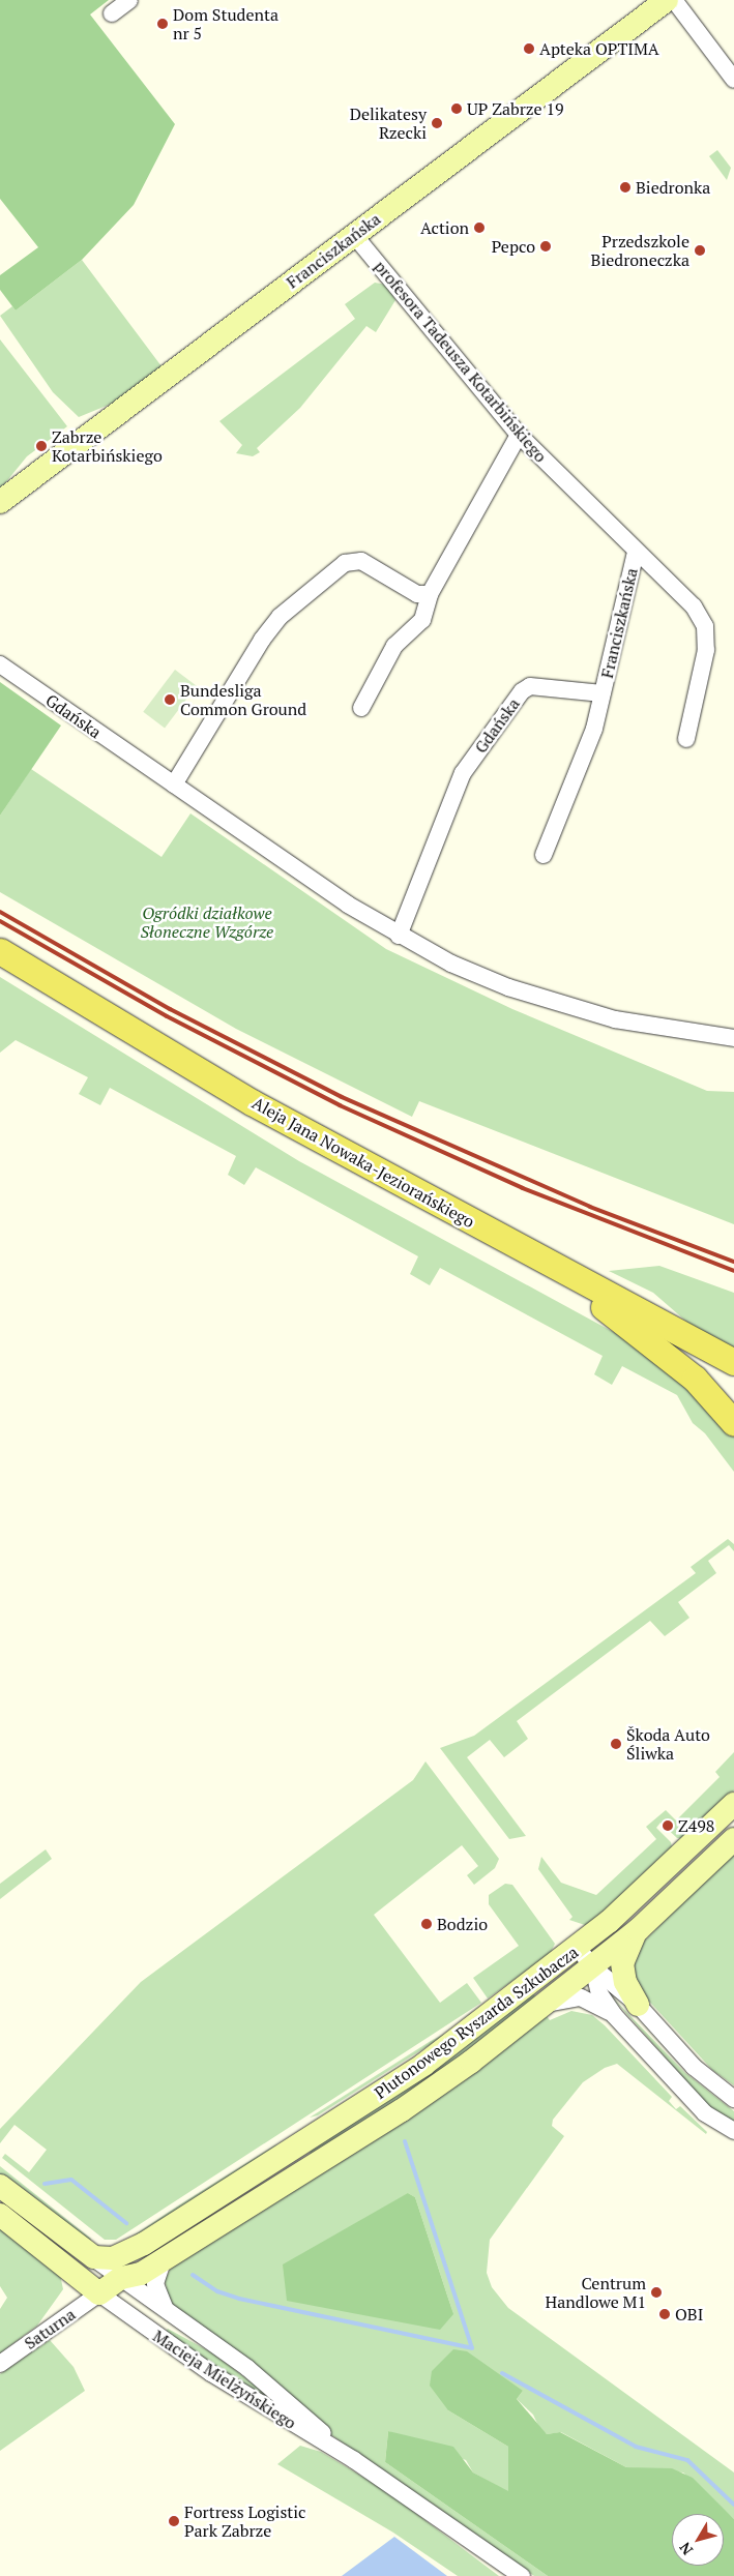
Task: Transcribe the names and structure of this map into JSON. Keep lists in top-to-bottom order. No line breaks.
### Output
{"streets":{"main road":["Aleja Jana Nowaka-Jeziorańskiego"],"street":["Franciszkańska","profesora Tadeusza Kotarbińskiego","Gdańska","Plutonowego Ryszarda Szkubacza","Saturna","Macieja Mielżyńskiego"]},"crossings":[["Franciszkańska","profesora Tadeusza Kotarbińskiego"],["Franciszkańska","Gdańska"],["Plutonowego Ryszarda Szkubacza","Macieja Mielżyńskiego"],["Saturna","Macieja Mielżyńskiego"]],"parks":["Ogródki działkowe Słoneczne Wzgórze"],"places":["Dom Studenta nr 5","Apteka OPTIMA","UP Zabrze 19","Delikatesy Rzecki","Biedronka","Action","Pepco","Przedszkole Biedroneczka","Zabrze Kotarbińskiego","Bundesliga Common Ground","Škoda Auto Śliwka","Z498","Bodzio","Centrum Handlowe M1","OBI","Fortress Logistic Park Zabrze"],"north":"bottom left"}
